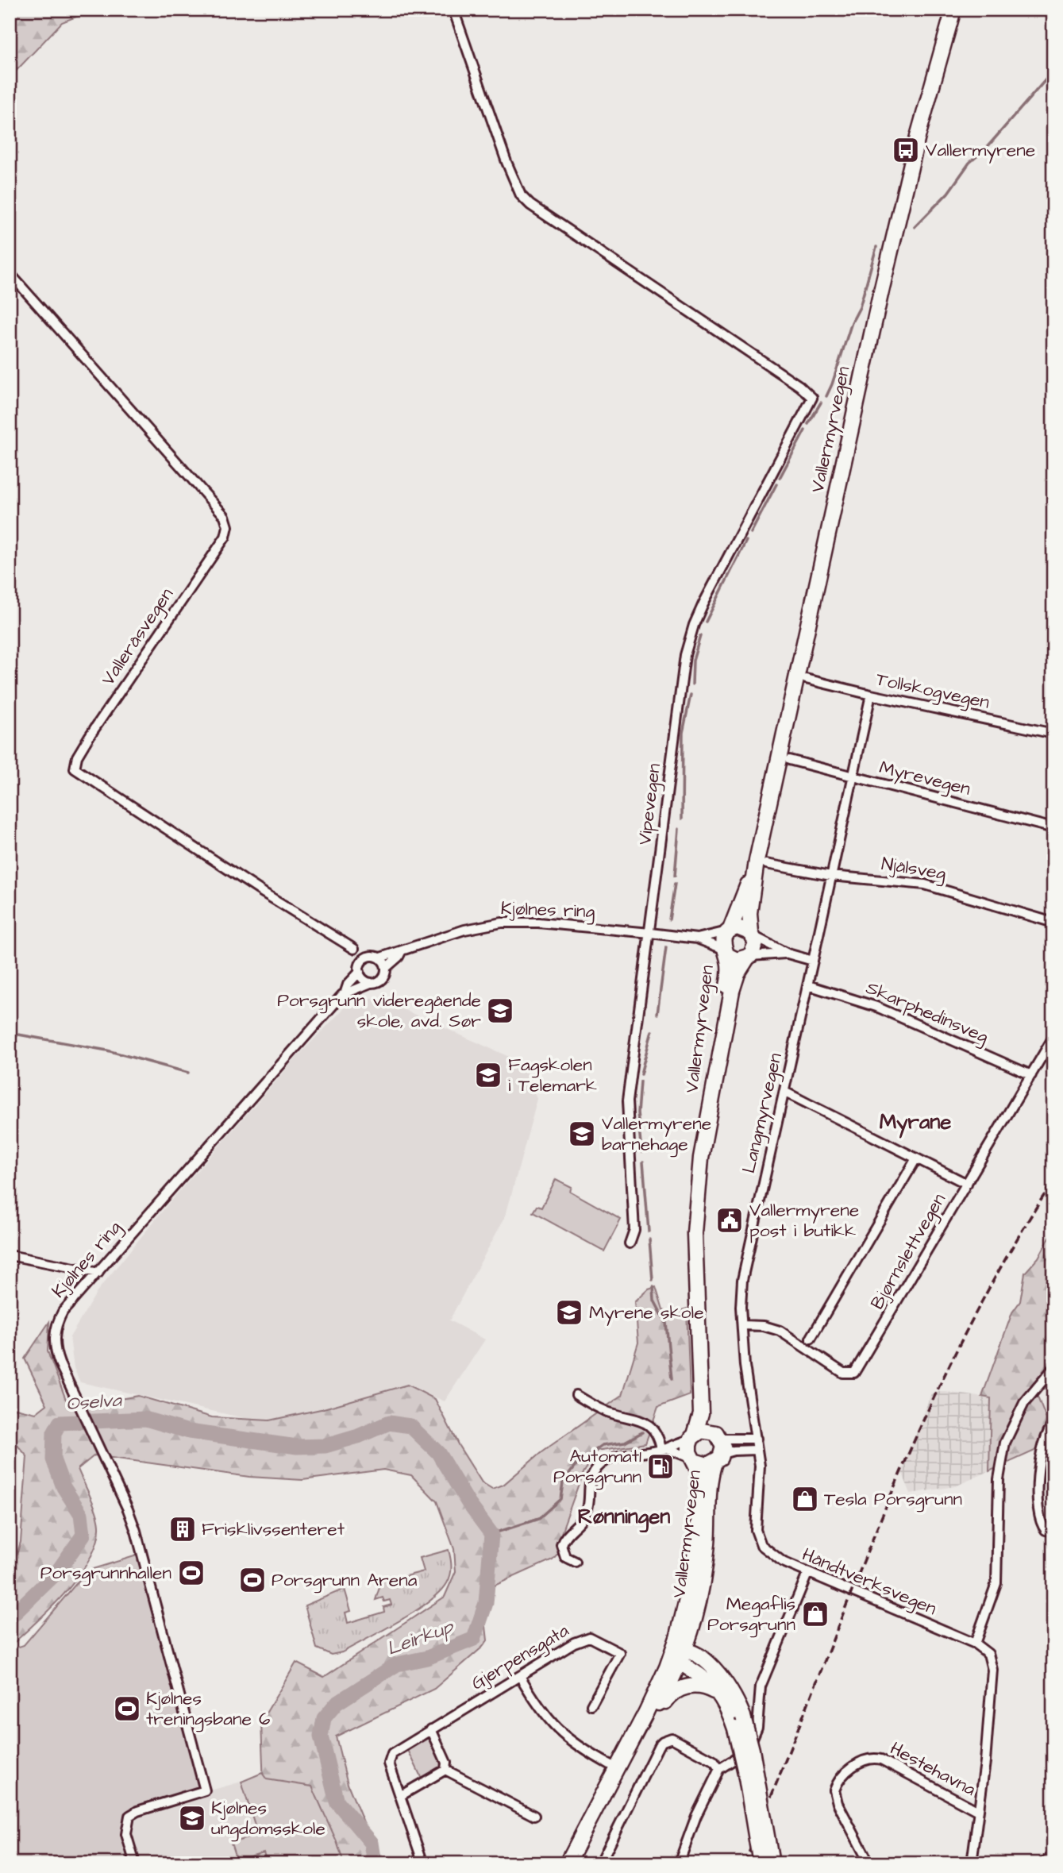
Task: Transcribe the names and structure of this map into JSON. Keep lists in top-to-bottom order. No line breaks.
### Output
{"streets":{"main road":["Vallermyrvegen"],"street":["Valleråsvegen","Tollskogvegen","Myrevegen","Vipevegen","Njålsveg","Kjølnes ring","Skarphedinsveg","Langmyrvegen","Bjørnslettvegen","Håndtverksvegen","Gjerpensgata","Hestehavna"]},"crossings":[["Vallermyrvegen","Njålsveg"],["Vallermyrvegen","Kjølnes ring"],["Tollskogvegen","Langmyrvegen"],["Myrevegen","Langmyrvegen"],["Vipevegen","Kjølnes ring"],["Njålsveg","Langmyrvegen"],["Skarphedinsveg","Langmyrvegen"],["Skarphedinsveg","Bjørnslettvegen"],["Langmyrvegen","Bjørnslettvegen"],["Langmyrvegen","Håndtverksvegen"]],"districts":["Myrane","Rønningen"],"water":["Oselva","Leirkup"],"places":{"bus stop":["Vallermyrene"],"school or university":["Porsgrunn videregående skole, avd. Sør","Fagskolen i Telemark","Vallermyrene barnehage","Myrene skole","Kjølnes ungdomsskole"],"public building":["Vallermyrene post i butikk"],"fuel station":["Automat1 Porsgrunn"],"shop":["Tesla Porsgrunn","Megaflis Porsgrunn"],"building":["Frisklivssenteret"],"sports":["Porsgrunnhallen","Porsgrunn Arena","Kjølnes treningsbane 6"]}}
